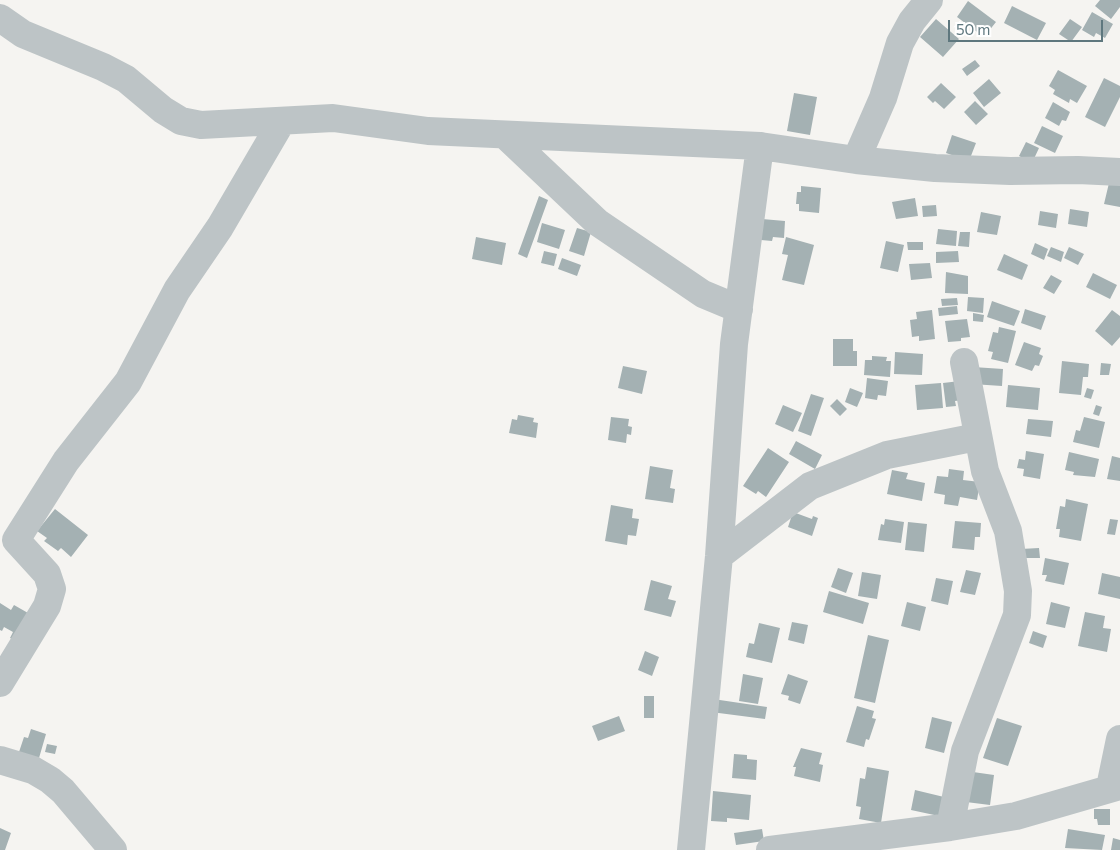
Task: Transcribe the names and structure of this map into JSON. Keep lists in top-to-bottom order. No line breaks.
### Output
{"scale_bar":"50 m"}
